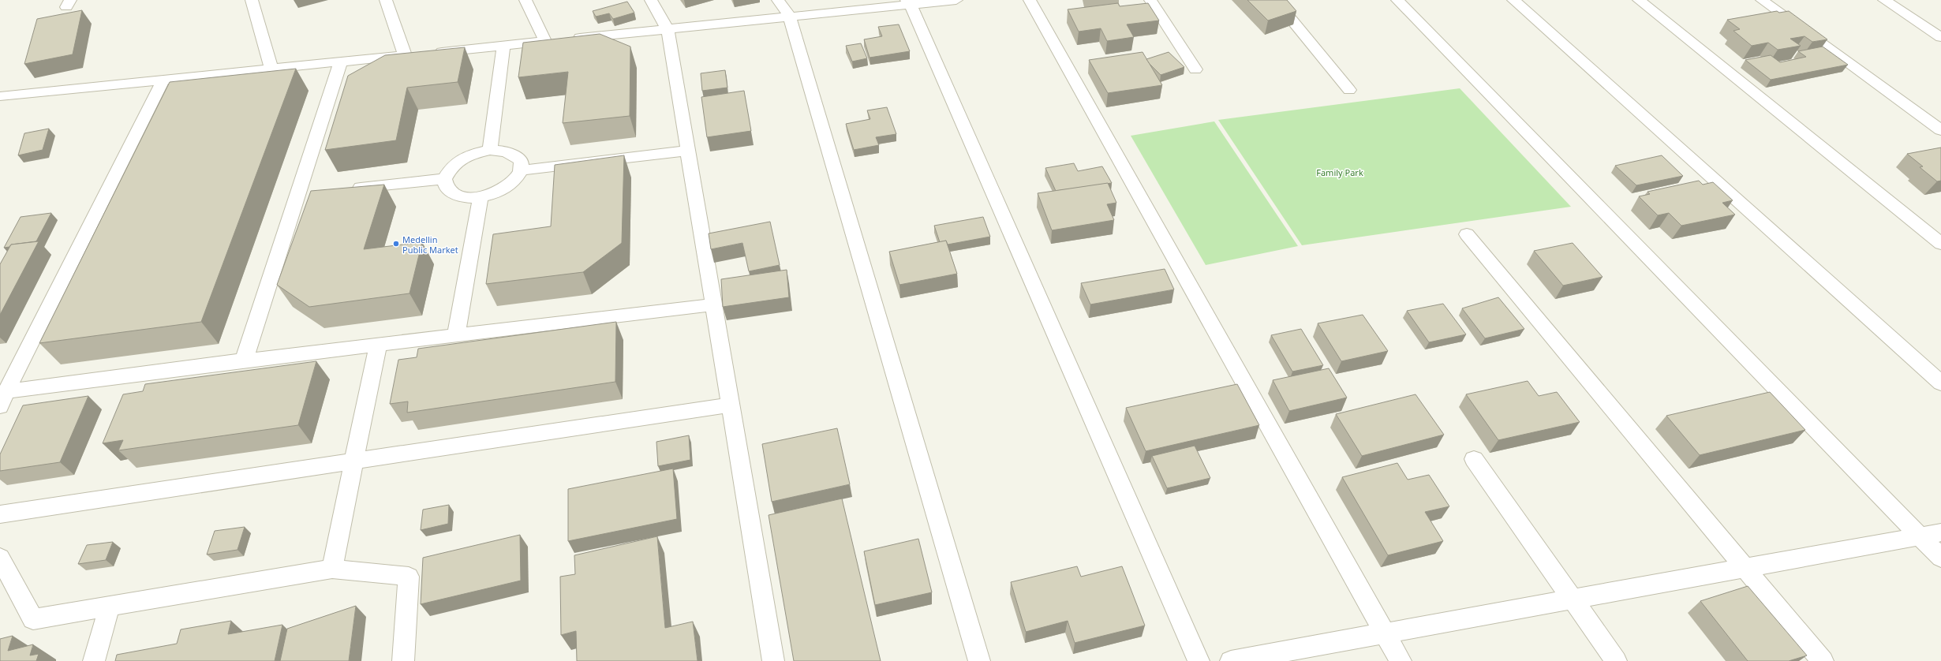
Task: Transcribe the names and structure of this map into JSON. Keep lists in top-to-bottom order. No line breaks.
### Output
{"parks":["Family Park"],"places":["Medellin Public Market"]}
